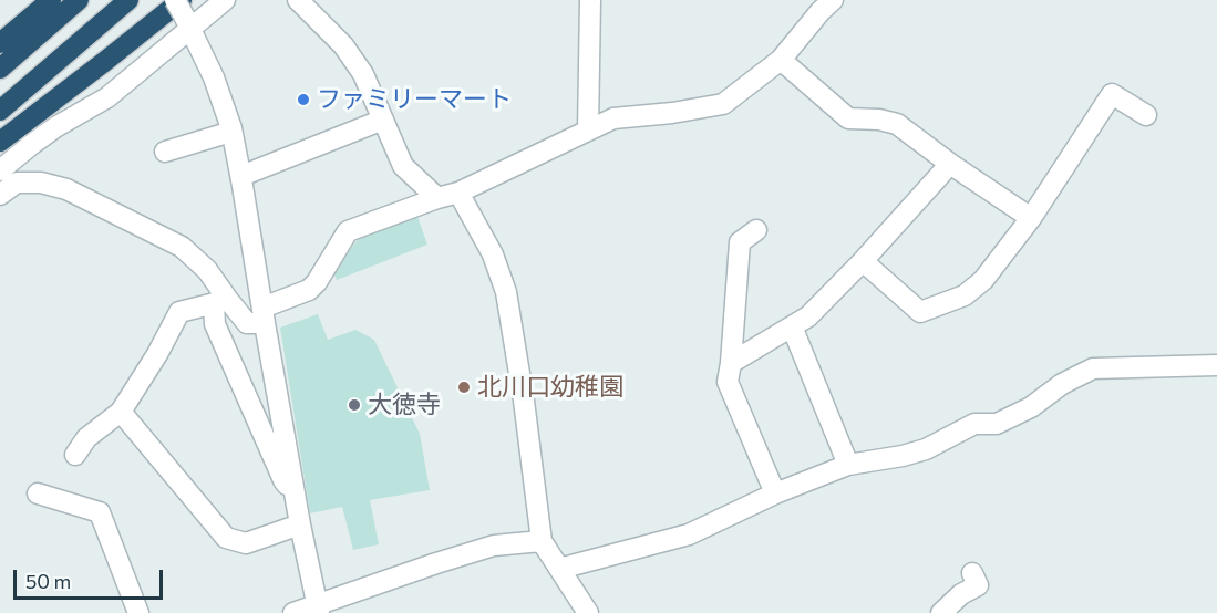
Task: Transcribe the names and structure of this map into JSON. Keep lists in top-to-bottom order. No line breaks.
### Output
{"places":["ファミリーマート","北川口幼稚園","大徳寺"],"scale_bar":"50 m"}
